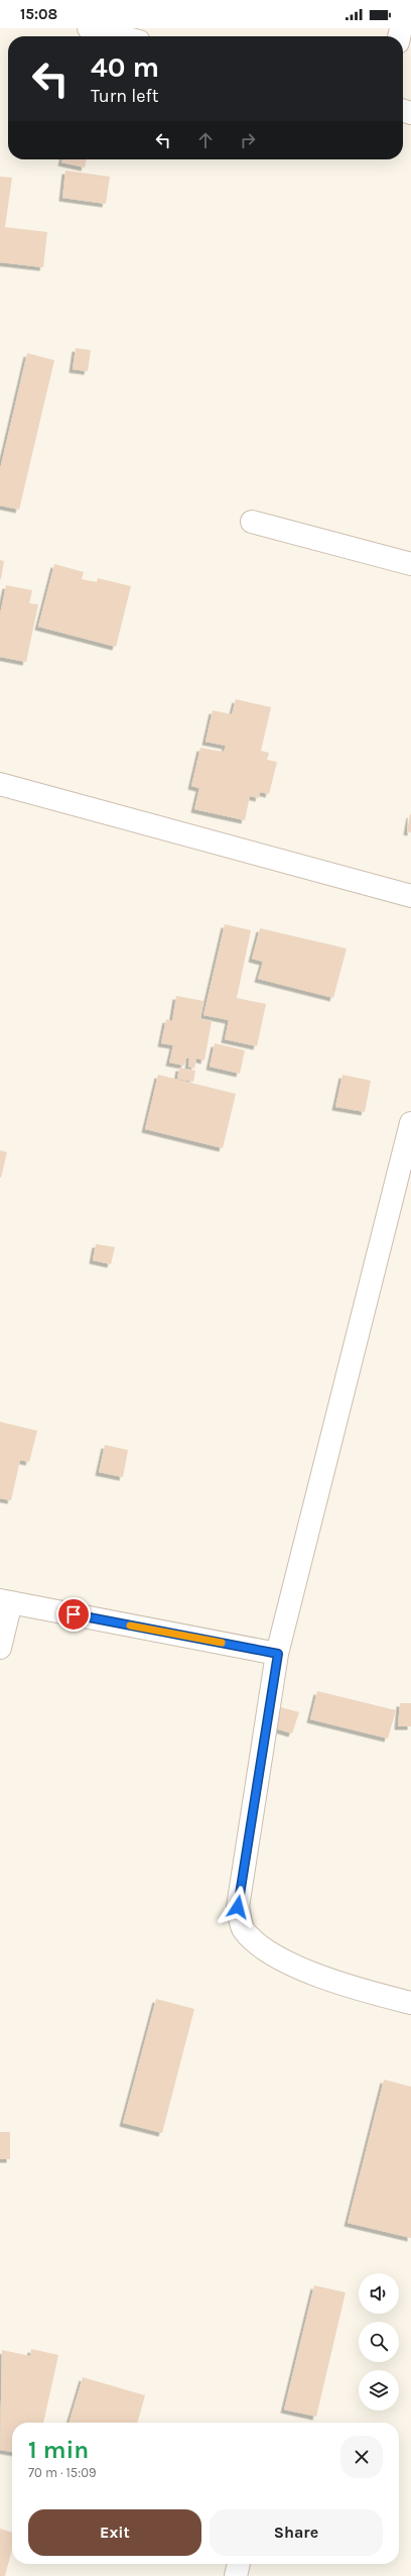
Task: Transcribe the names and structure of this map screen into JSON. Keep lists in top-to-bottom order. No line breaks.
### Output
{"page":{"status":"15:08","turn":["40 m","Turn left"],"heading":["1 min","70 m · 15:09"],"buttons":["Exit","Share"]}}
